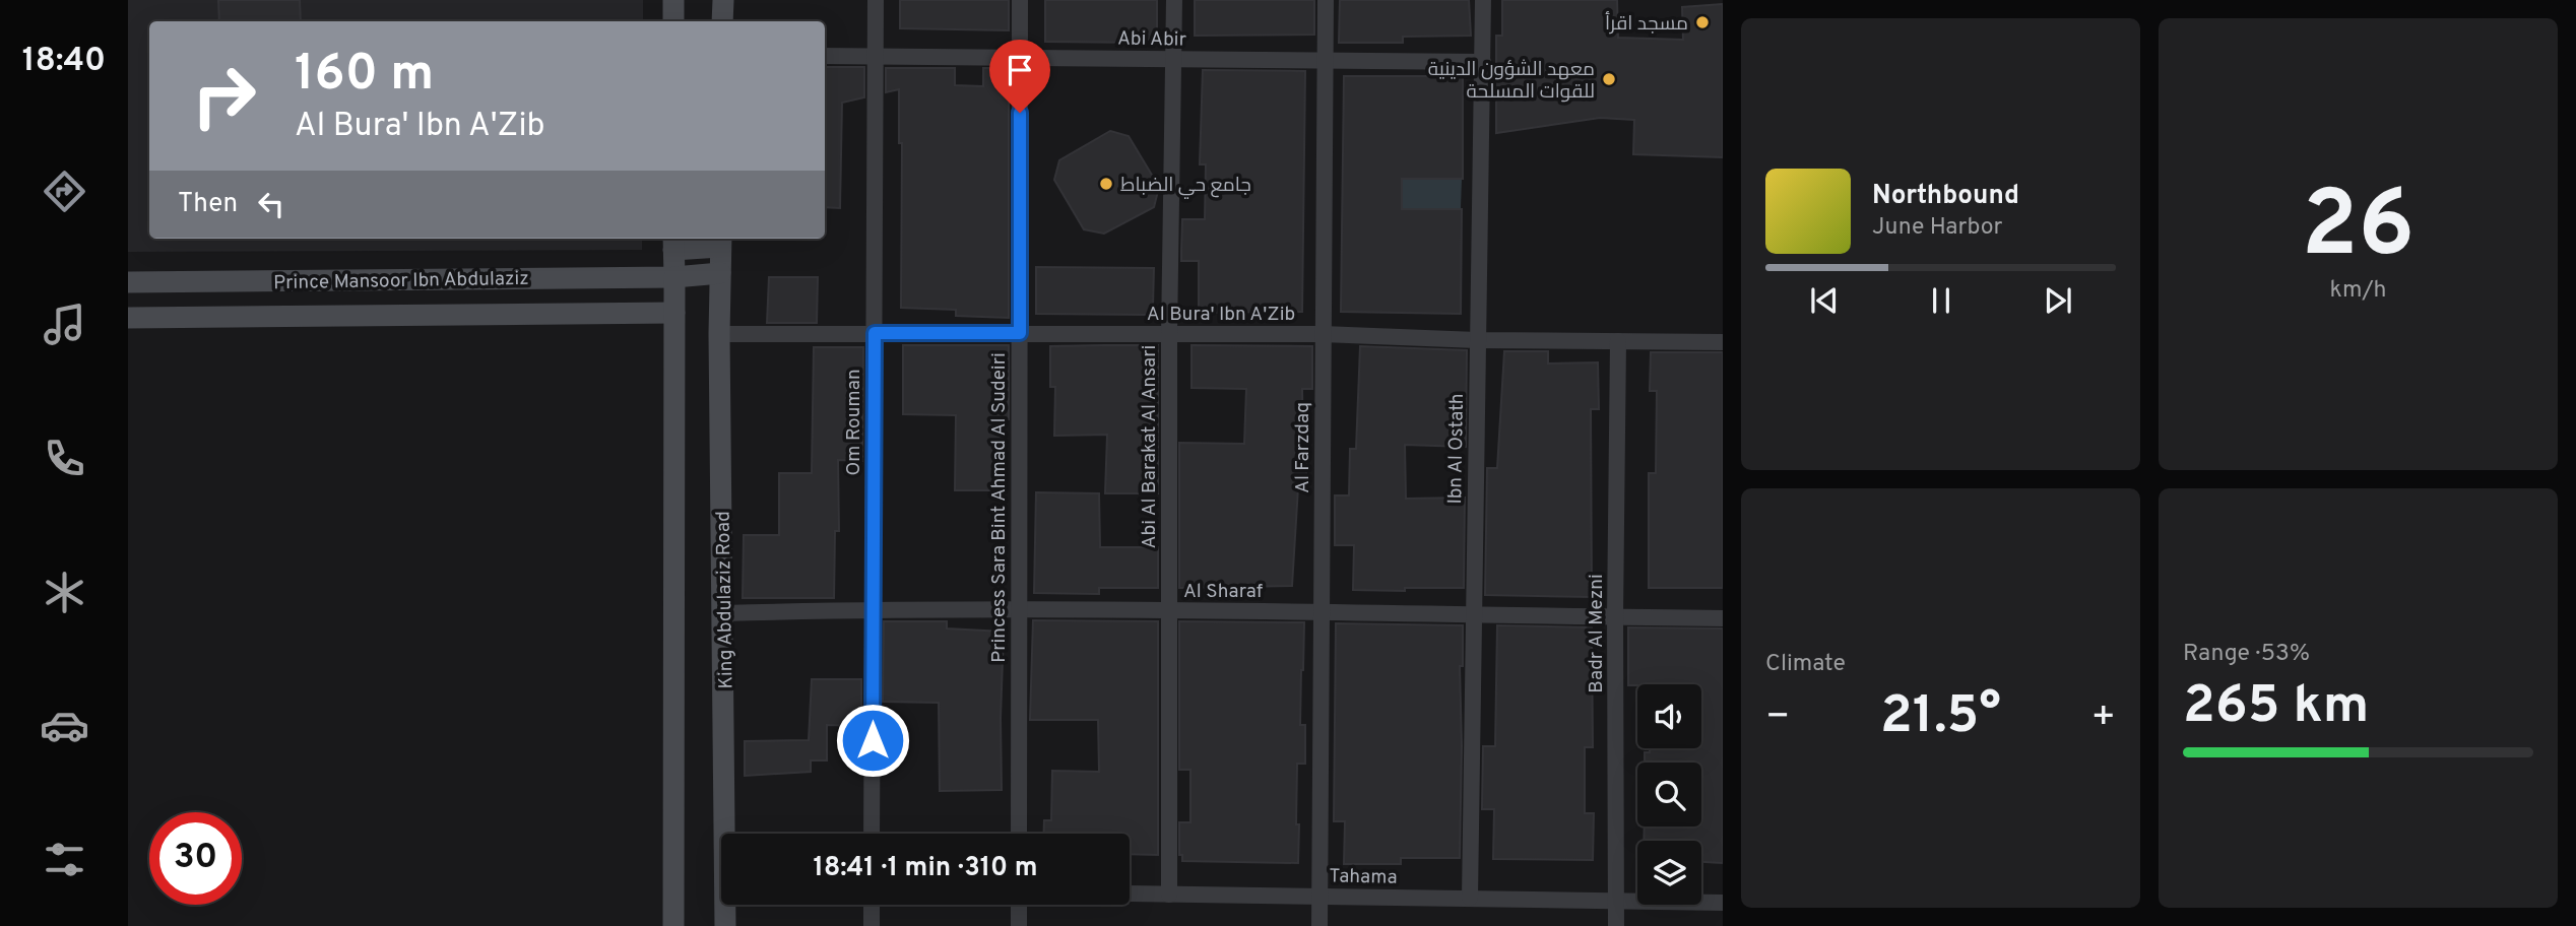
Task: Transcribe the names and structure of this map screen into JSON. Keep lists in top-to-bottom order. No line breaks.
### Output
{"streets":{"main road":["Prince Mansoor Ibn Abdulaziz","King Abdulaziz Road"],"street":["Abi Abir","Al Bura' Ibn A'Zib","Om Rouman","Abi Al Barakat Al Ansari","Al Farzdaq","Ibn Al Ostath","Princess Sara Bint Ahmad Al Sudeiri","Al Sharaf","Badr Al Mezni","Tahama"]},"crossings":[["Abi Abir","Om Rouman"],["Abi Abir","Abi Al Barakat Al Ansari"],["Abi Abir","Al Farzdaq"],["Abi Abir","Ibn Al Ostath"],["Abi Abir","Princess Sara Bint Ahmad Al Sudeiri"],["Prince Mansoor Ibn Abdulaziz","King Abdulaziz Road"],["Al Bura' Ibn A'Zib","Om Rouman"],["Al Bura' Ibn A'Zib","Abi Al Barakat Al Ansari"],["Al Bura' Ibn A'Zib","Al Farzdaq"],["Al Bura' Ibn A'Zib","Ibn Al Ostath"],["Al Bura' Ibn A'Zib","Princess Sara Bint Ahmad Al Sudeiri"],["Al Bura' Ibn A'Zib","King Abdulaziz Road"],["Al Bura' Ibn A'Zib","Badr Al Mezni"],["Om Rouman","Al Sharaf"],["Abi Al Barakat Al Ansari","Al Sharaf"],["Abi Al Barakat Al Ansari","Tahama"],["Al Farzdaq","Al Sharaf"],["Al Farzdaq","Tahama"],["Ibn Al Ostath","Al Sharaf"],["Ibn Al Ostath","Tahama"],["Princess Sara Bint Ahmad Al Sudeiri","Al Sharaf"],["Al Sharaf","King Abdulaziz Road"],["Al Sharaf","Badr Al Mezni"],["Badr Al Mezni","Tahama"]],"places":["مسجد اقرأ","معهد الشؤون الدينية للقوات المسلحة","جامع حي الضباط"],"page":{"tabs":"18:40","tile":[["26","km/h"],"Climate",["Range · 53%","265 km"]],"turn":["160 m","Al Bura' Ibn A'Zib"],"song":["Northbound","June Harbor"],"then":"Then","heat":["−","21.5°","+"],"limit":"30","trip":"18:41 · 1 min · 310 m"}}
